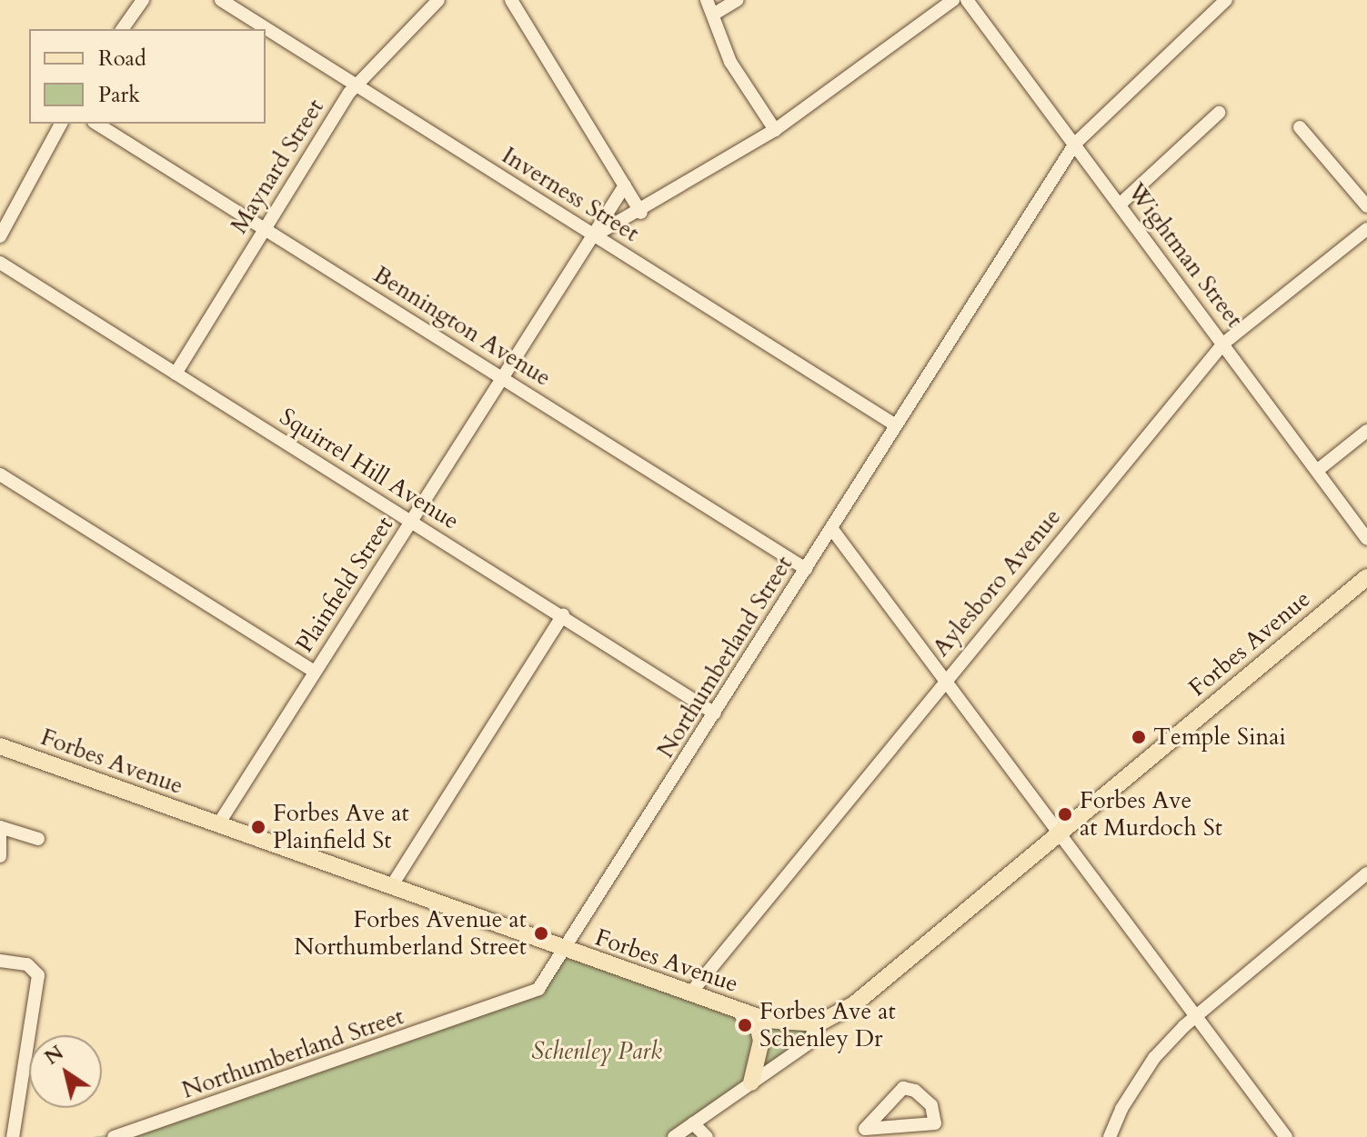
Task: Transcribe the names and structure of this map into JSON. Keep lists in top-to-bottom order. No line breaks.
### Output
{"streets":{"main road":["Forbes Avenue"],"street":["Maynard Street","Inverness Street","Wightman Street","Bennington Avenue","Squirrel Hill Avenue","Aylesboro Avenue","Plainfield Street","Northumberland Street"]},"crossings":[["Maynard Street","Inverness Street"],["Maynard Street","Bennington Avenue"],["Maynard Street","Squirrel Hill Avenue"],["Inverness Street","Plainfield Street"],["Inverness Street","Northumberland Street"],["Wightman Street","Aylesboro Avenue"],["Wightman Street","Northumberland Street"],["Bennington Avenue","Plainfield Street"],["Bennington Avenue","Northumberland Street"],["Squirrel Hill Avenue","Plainfield Street"],["Squirrel Hill Avenue","Northumberland Street"],["Aylesboro Avenue","Forbes Avenue"],["Plainfield Street","Forbes Avenue"],["Forbes Avenue","Northumberland Street"]],"parks":["Schenley Park"],"places":["Temple Sinai","Forbes Ave at Murdoch St","Forbes Ave at Plainfield St","Forbes Avenue at Northumberland Street","Forbes Ave at Schenley Dr"],"legend":["Road","Park"],"north":"top left"}
